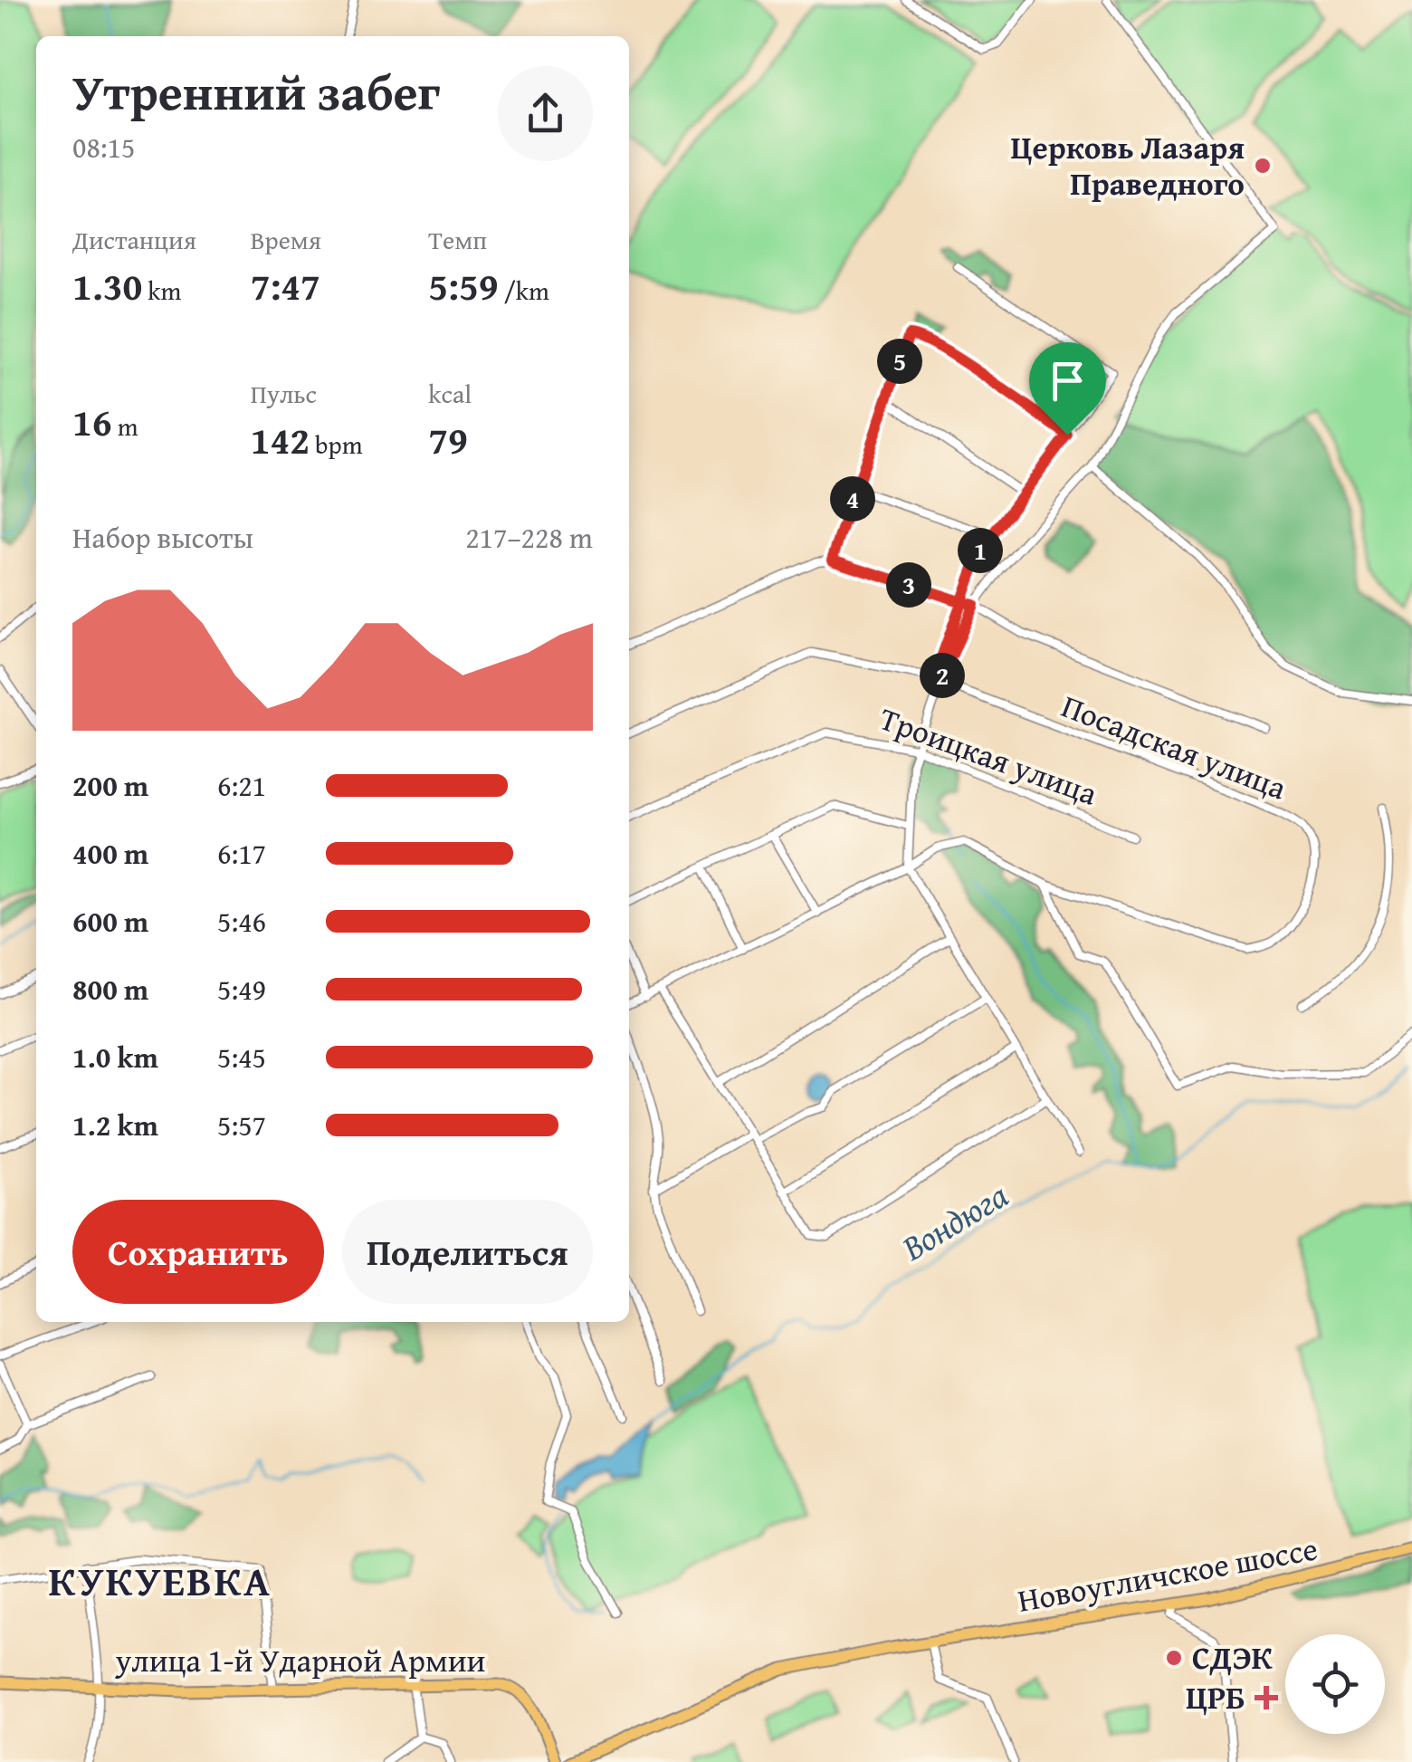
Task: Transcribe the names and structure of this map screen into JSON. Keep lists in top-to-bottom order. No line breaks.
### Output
{"streets":{"main road":["Новоугличское шоссе","улица 1-й Ударной Армии"],"street":["Посадская улица","Троицкая улица"]},"districts":["КУКУЕВКА"],"water":["Вондюга"],"places":{"other":["Церковь Лазаря Праведного","СДЭК"],"health":["ЦРБ"]},"page":{"heading":["Утренний забег","08:15"],"stats":[["Дистанция","1.30 km"],["Время","7:47"],["Темп","5:59 /km"],["16 m"],["Пульс","142 bpm"],["kcal","79"]],"pins":["5","4","1","3","2"],"chart":["Набор высоты","217–228 m"],"list":[{"name":"200 m","note":"6:21"},{"name":"400 m","note":"6:17"},{"name":"600 m","note":"5:46"},{"name":"800 m","note":"5:49"},{"name":"1.0 km","note":"5:45"},{"name":"1.2 km","note":"5:57"}],"buttons":["Сохранить","Поделиться"]}}
